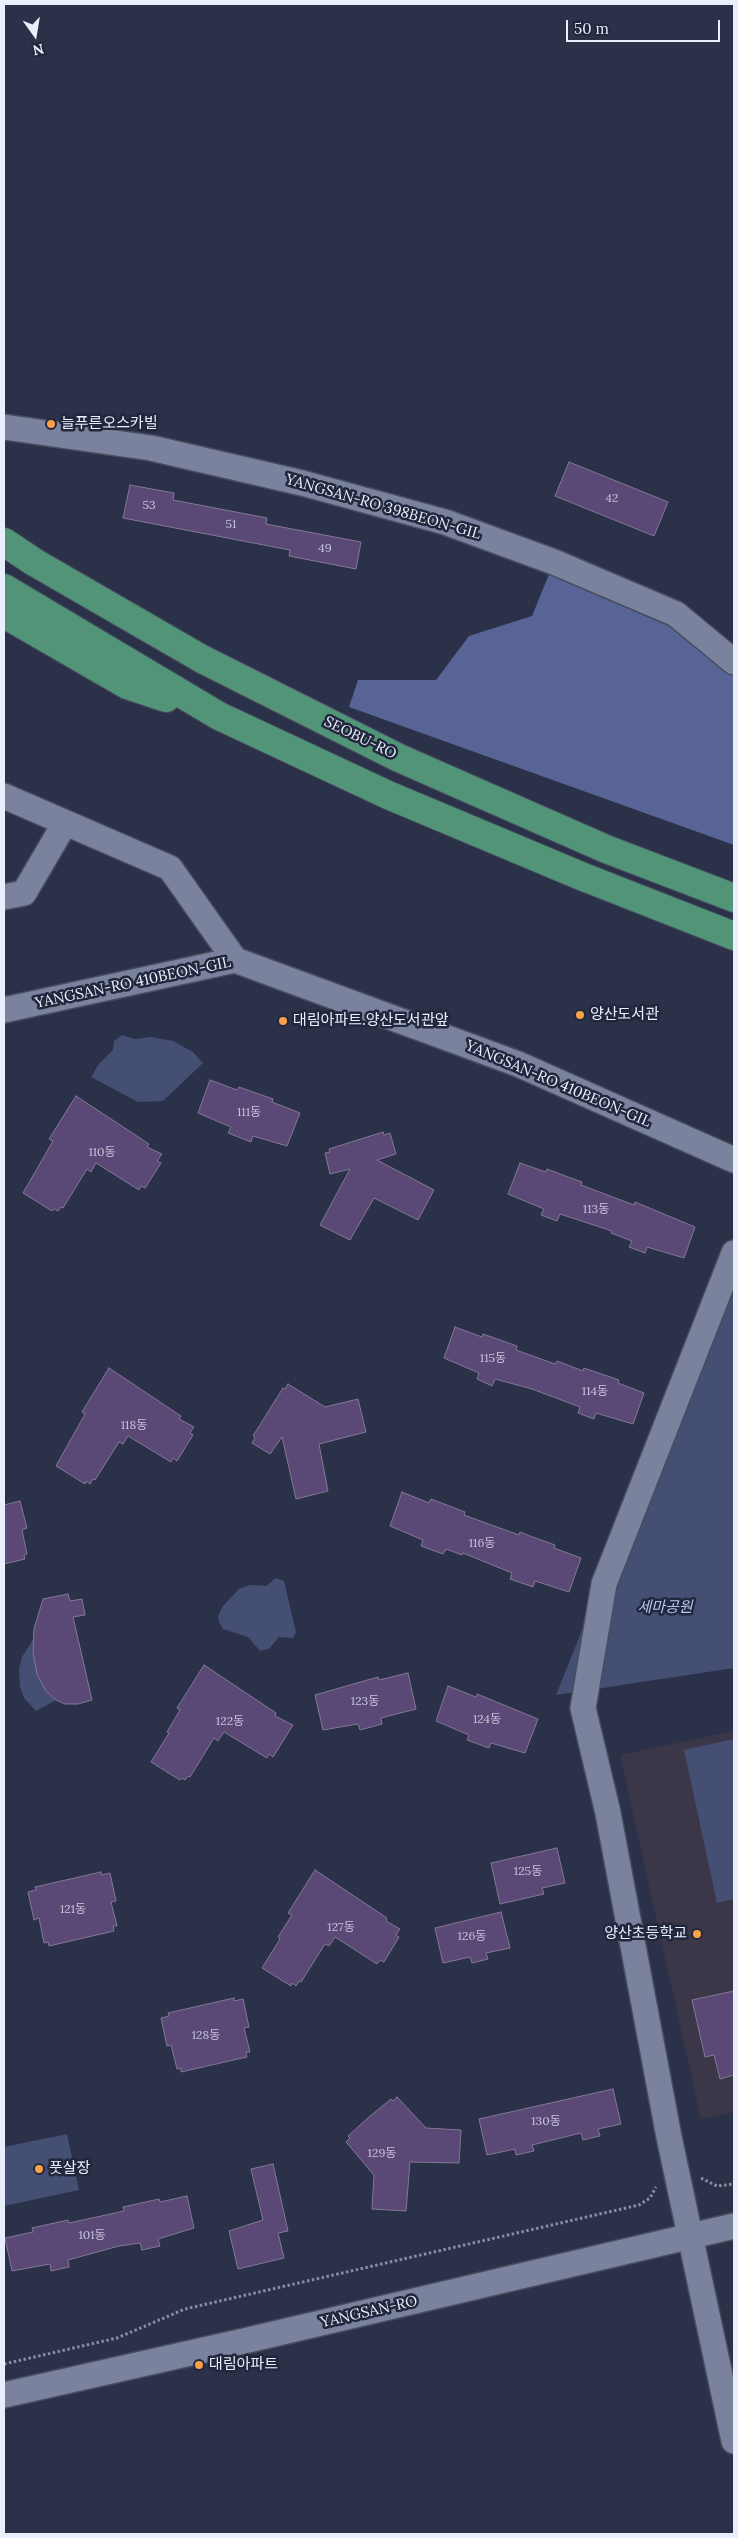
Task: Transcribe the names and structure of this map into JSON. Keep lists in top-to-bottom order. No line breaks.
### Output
{"streets":{"main road":["SEOBU-RO"],"street":["YANGSAN-RO 398BEON-GIL","YANGSAN-RO 410BEON-GIL","YANGSAN-RO"]},"parks":["세마공원"],"places":["늘푸른오스카빌","양산도서관","대림아파트.양산도서관앞","양산초등학교","풋살장","대림아파트"],"house_numbers":["42","53","51","49","111동","110동","113동","115동","114동","118동","116동","123동","124동","122동","125동","121동","127동","126동","128동","130동","129동","101동"],"scale_bar":"50 m","north":"bottom"}
